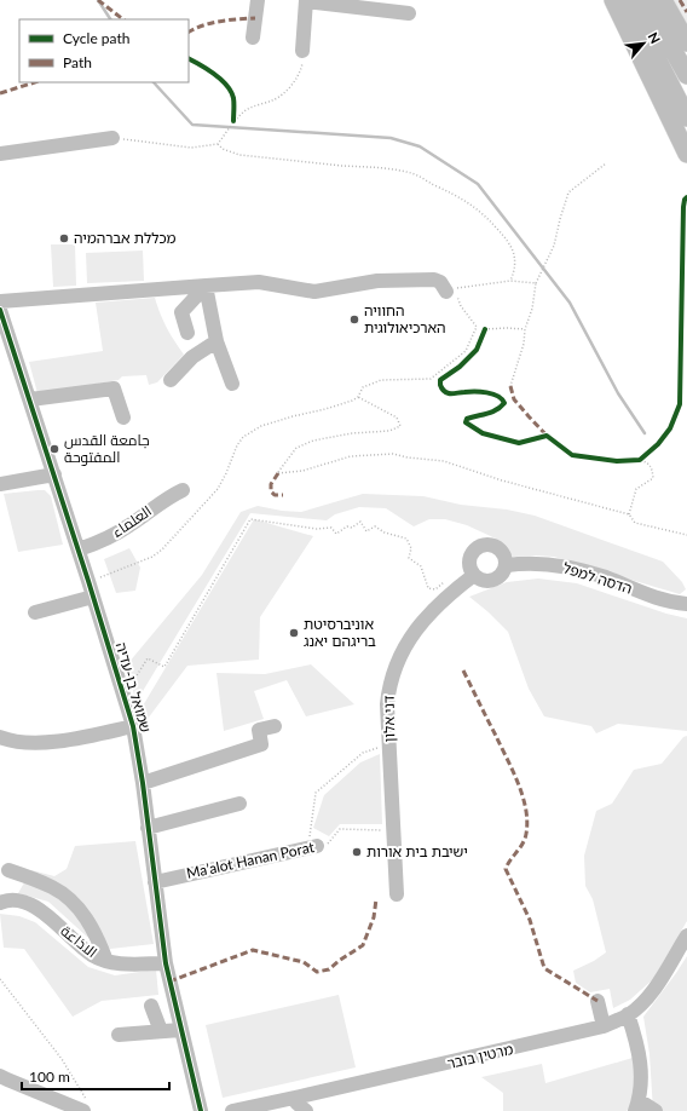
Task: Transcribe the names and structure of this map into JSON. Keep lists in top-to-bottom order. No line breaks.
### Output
{"streets":{"street":["العلماء","הדסה למפל","שמואל בן-עדיה","דני אלון","Ma’alot Hanan Porat","الاذاعة","מרטין בובר"]},"crossings":[["العلماء","שמואל בן-עדיה"],["הדסה למפל","דני אלון"],["שמואל בן-עדיה","Ma’alot Hanan Porat"],["שמואל בן-עדיה","الاذاعة"],["דני אלון","Ma’alot Hanan Porat"]],"places":["מכללת אברהמיה","החוויה הארכיאולוגית","جامعة القدس المفتوحة","אוניברסיטת בריגהם יאנג","ישיבת בית אורות"],"legend":["Cycle path","Path"],"scale_bar":"100 m","north":"top right"}
